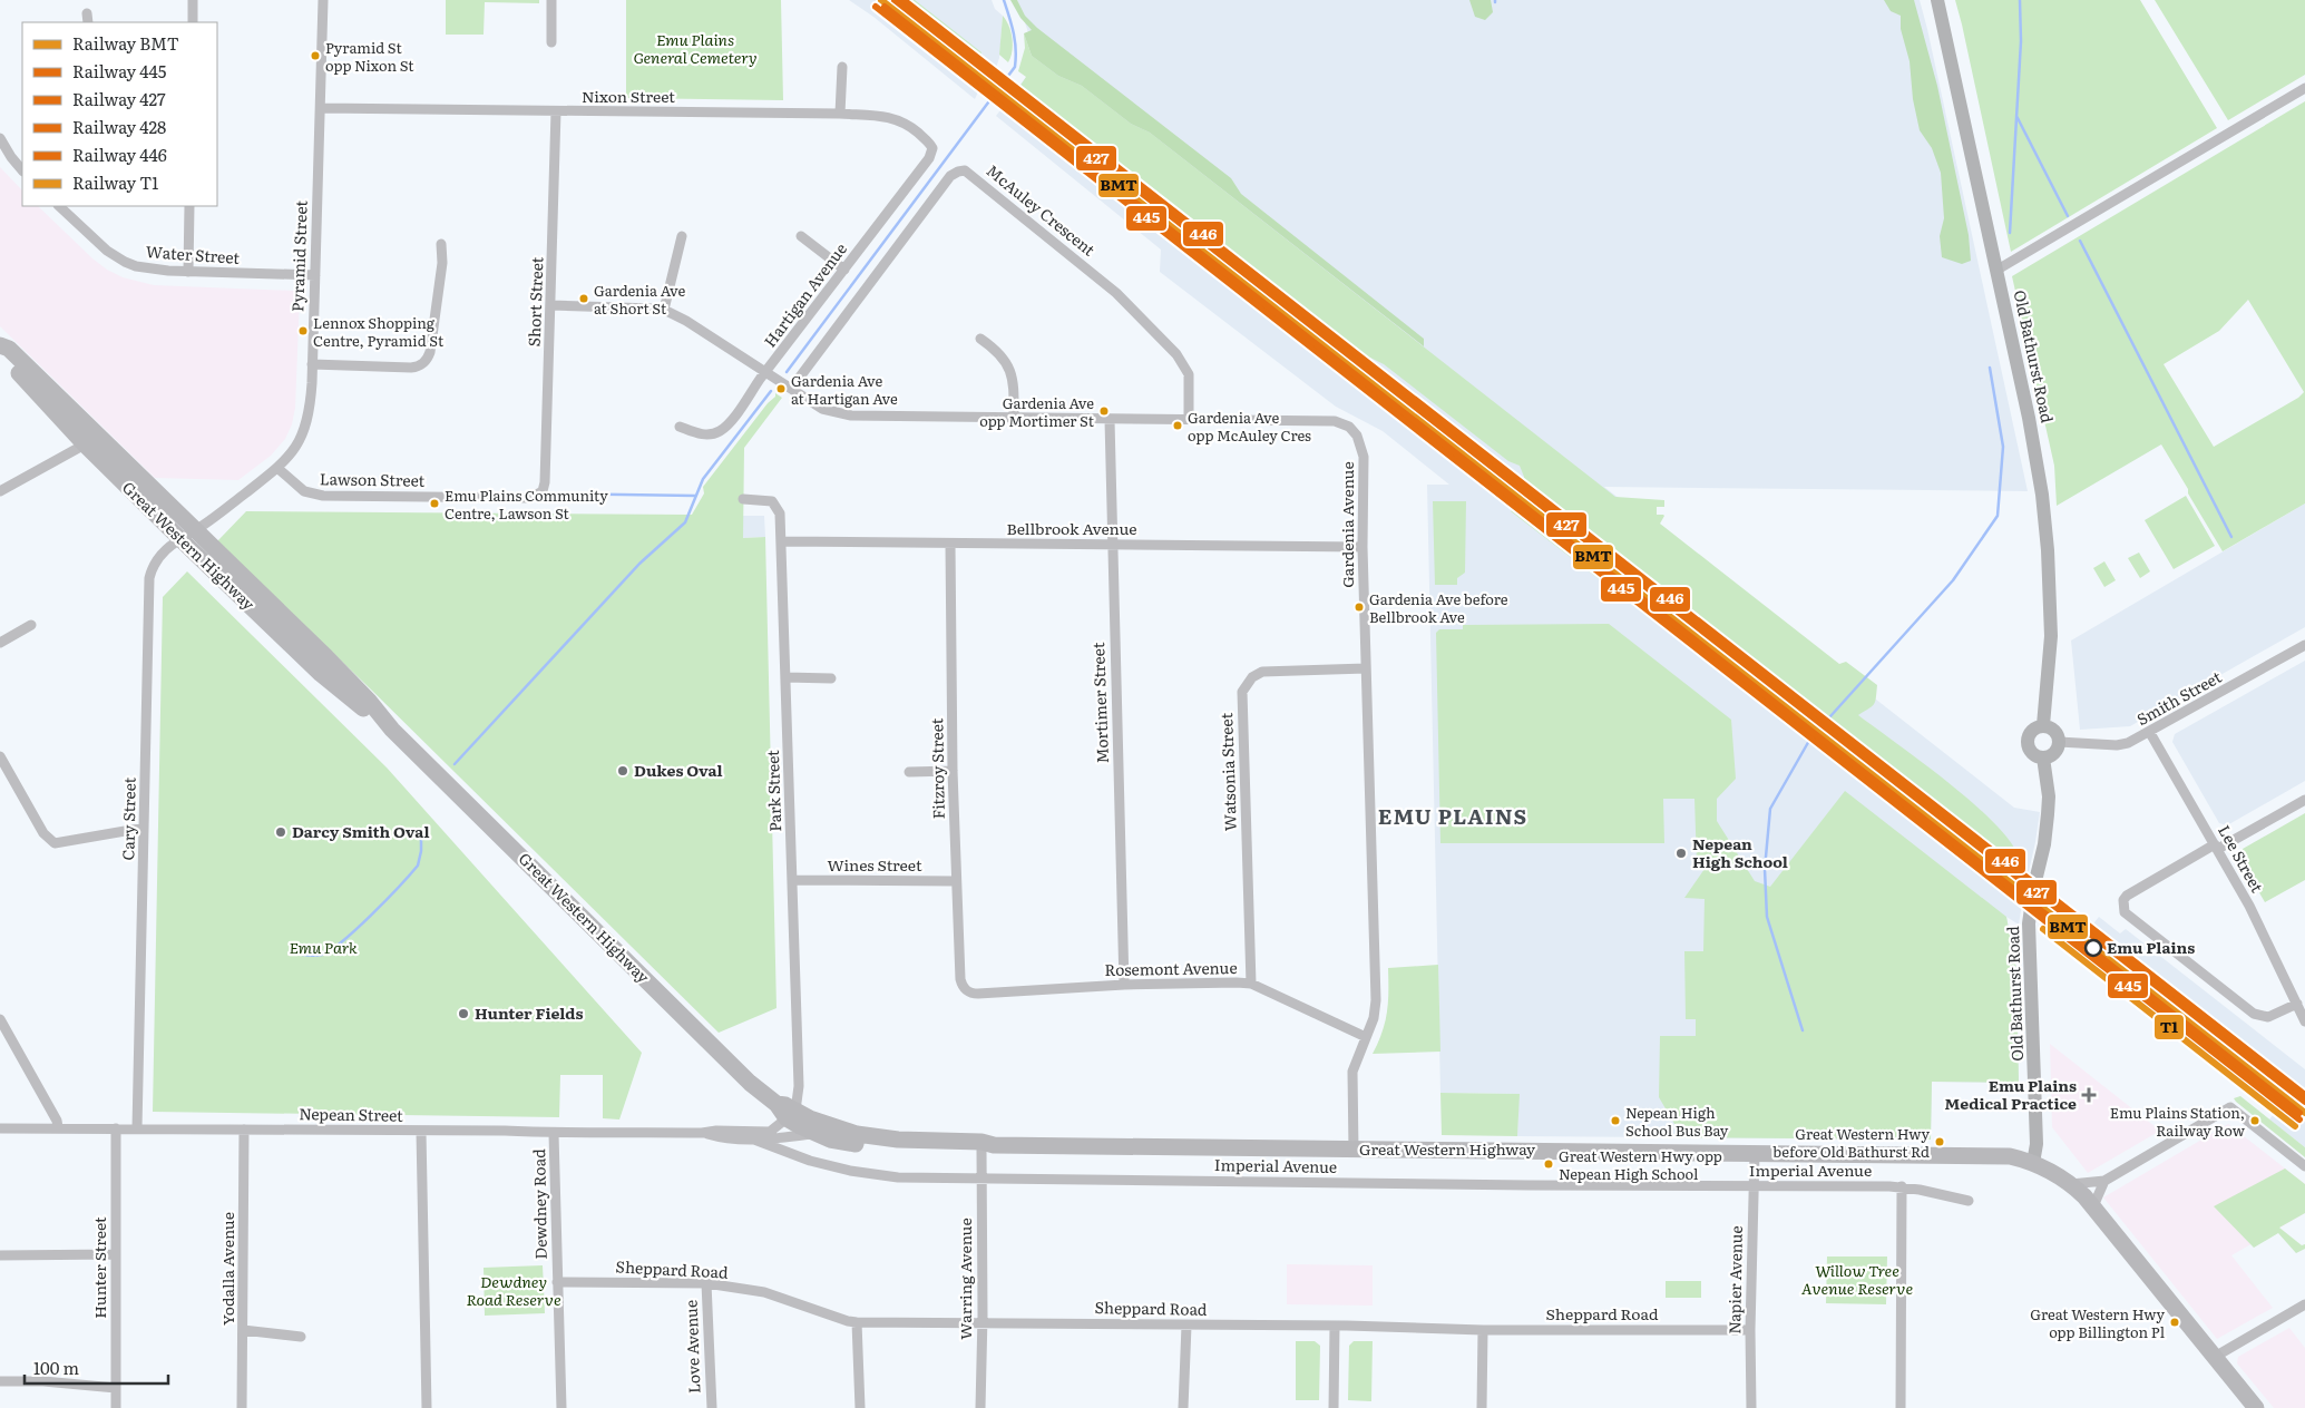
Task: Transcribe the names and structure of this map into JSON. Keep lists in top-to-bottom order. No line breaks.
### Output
{"streets":{"highway":["Great Western Highway"],"main road":["Old Bathurst Road"],"street":["Nixon Street","McAuley Crescent","Water Street","Pyramid Street","Hartigan Avenue","Short Street","Lawson Street","Gardenia Avenue","Bellbrook Avenue","Smith Street","Mortimer Street","Fitzroy Street","Watsonia Street","Park Street","Cary Street","Lee Street","Wines Street","Rosemont Avenue","Nepean Street","Imperial Avenue","Dewdney Road","Hunter Street","Yodalla Avenue","Sheppard Road","Warring Avenue","Napier Avenue","Love Avenue"]},"crossings":[["Nixon Street","Pyramid Street"],["Nixon Street","Hartigan Avenue"],["Nixon Street","Short Street"],["McAuley Crescent","Gardenia Avenue"],["Water Street","Pyramid Street"],["Pyramid Street","Lawson Street"],["Pyramid Street","Great Western Highway"],["Pyramid Street","Cary Street"],["Hartigan Avenue","Gardenia Avenue"],["Short Street","Lawson Street"],["Short Street","Gardenia Avenue"],["Old Bathurst Road","Great Western Highway"],["Old Bathurst Road","Smith Street"],["Gardenia Avenue","Bellbrook Avenue"],["Gardenia Avenue","Great Western Highway"],["Gardenia Avenue","Mortimer Street"],["Gardenia Avenue","Watsonia Street"],["Gardenia Avenue","Rosemont Avenue"],["Bellbrook Avenue","Mortimer Street"],["Bellbrook Avenue","Fitzroy Street"],["Bellbrook Avenue","Park Street"],["Great Western Highway","Park Street"],["Great Western Highway","Cary Street"],["Great Western Highway","Nepean Street"],["Great Western Highway","Warring Avenue"],["Great Western Highway","Napier Avenue"],["Smith Street","Lee Street"],["Mortimer Street","Rosemont Avenue"],["Fitzroy Street","Wines Street"],["Fitzroy Street","Rosemont Avenue"],["Watsonia Street","Rosemont Avenue"],["Park Street","Wines Street"],["Park Street","Nepean Street"],["Cary Street","Nepean Street"],["Nepean Street","Imperial Avenue"],["Nepean Street","Dewdney Road"],["Nepean Street","Hunter Street"],["Nepean Street","Yodalla Avenue"],["Imperial Avenue","Warring Avenue"],["Imperial Avenue","Napier Avenue"],["Dewdney Road","Sheppard Road"],["Sheppard Road","Warring Avenue"],["Sheppard Road","Napier Avenue"],["Sheppard Road","Love Avenue"]],"districts":["EMU PLAINS"],"parks":["Emu Plains General Cemetery","Emu Park","Willow Tree Avenue Reserve","Dewdney Road Reserve"],"places":{"other":["Pyramid St opp Nixon St","Gardenia Ave at Short St","Lennox Shopping Centre, Pyramid St","Gardenia Ave at Hartigan Ave","Gardenia Ave opp Mortimer St","Gardenia Ave opp McAuley Cres","Emu Plains Community Centre, Lawson St","Gardenia Ave before Bellbrook Ave","Dukes Oval","Darcy Smith Oval","Nepean High School","Emu Plains","Hunter Fields","Nepean High School Bus Bay","Emu Plains Station, Railway Row","Great Western Hwy before Old Bathurst Rd","Great Western Hwy opp Nepean High School","Great Western Hwy opp Billington Pl"],"health":["Emu Plains Medical Practice"]},"lines":["rail line BMT","rail line 427","rail line 446","rail line 445","rail line 428","rail line T1"],"legend":["Railway BMT","Railway 445","Railway 427","Railway 428","Railway 446","Railway T1"],"scale_bar":"100 m"}
